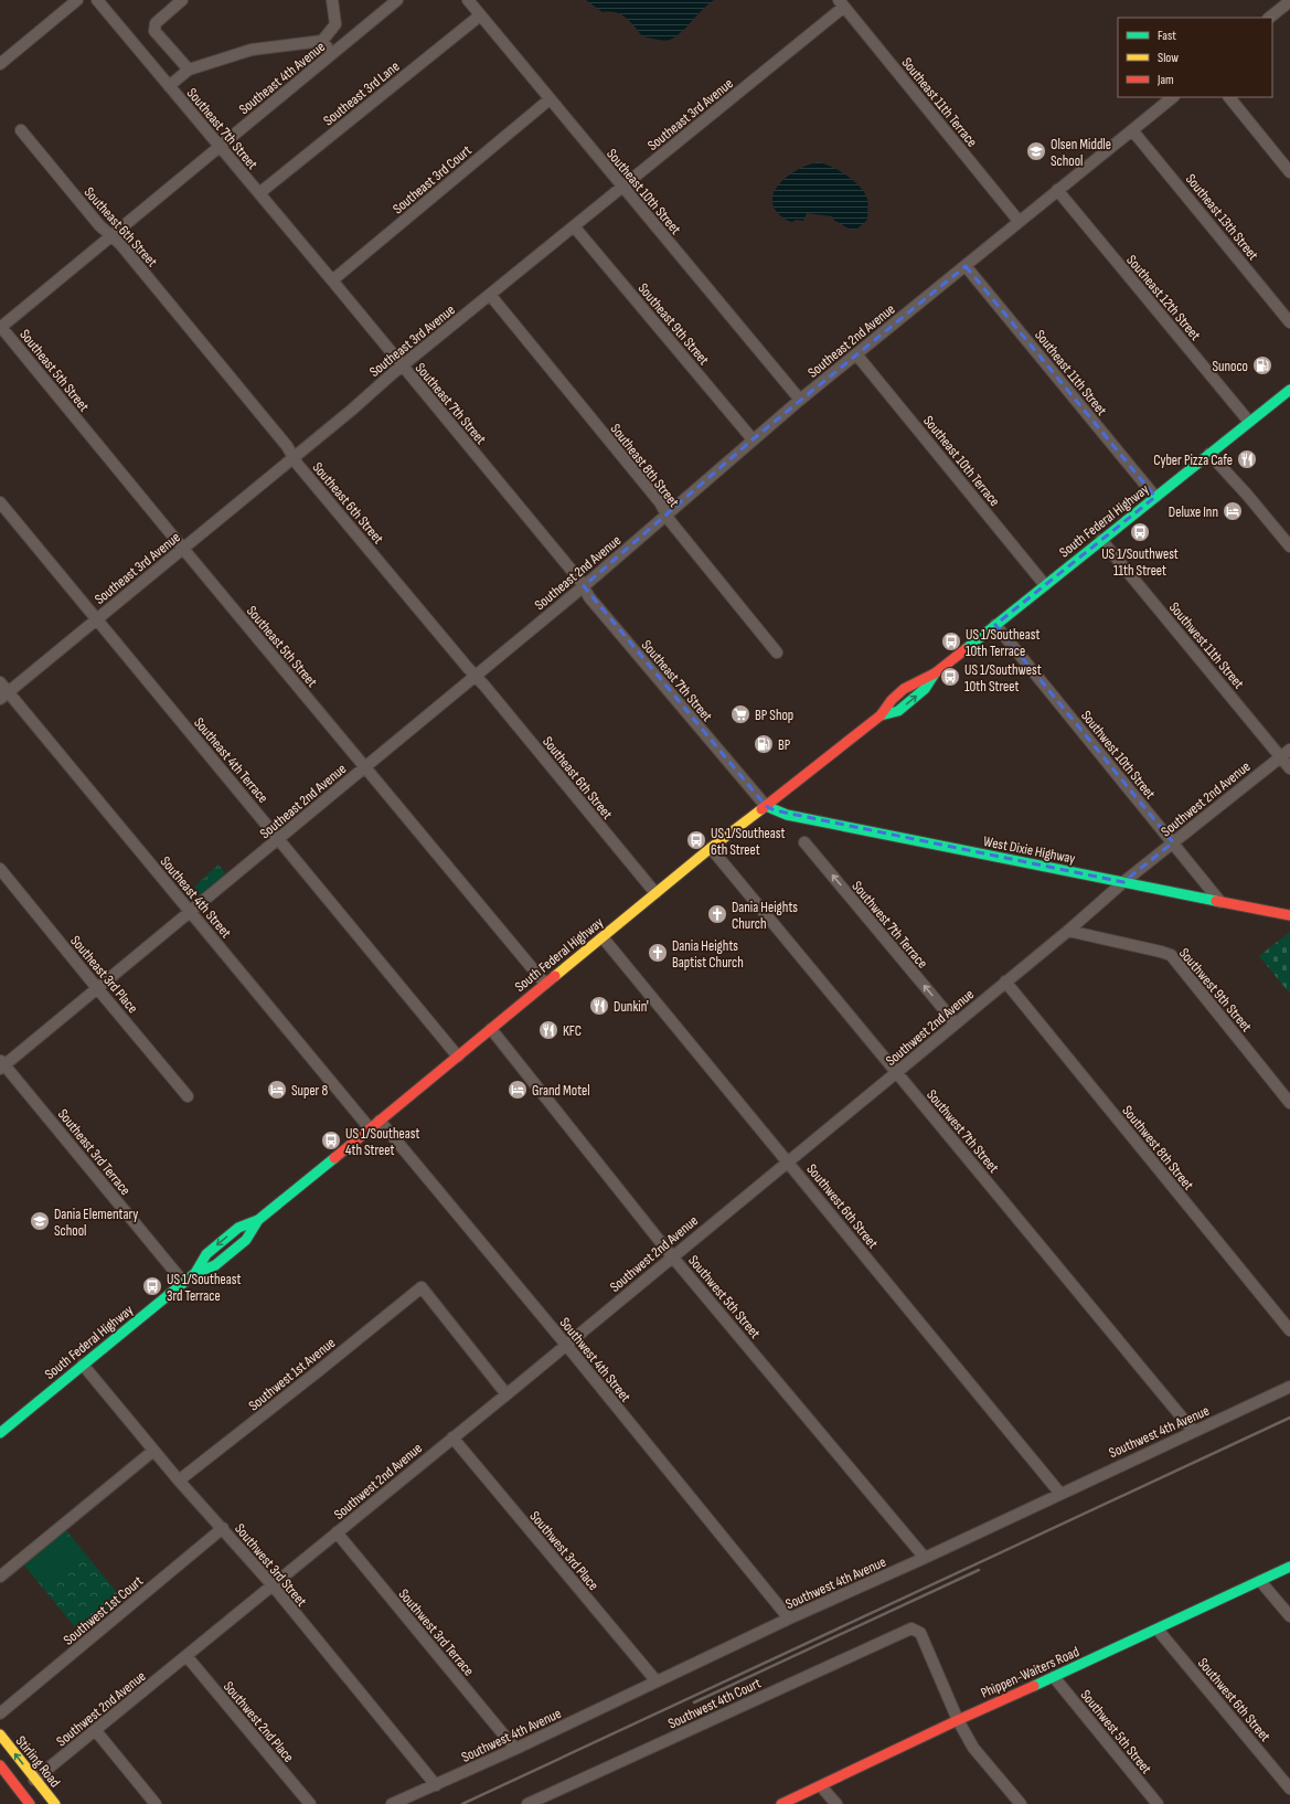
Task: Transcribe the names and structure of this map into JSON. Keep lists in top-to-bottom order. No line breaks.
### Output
{"streets":{"main road":["South Federal Highway","West Dixie Highway","Phippen-Waiters Road","Stirling Road"],"street":["Southeast 4th Avenue","Southeast 3rd Lane","Southeast 11th Terrace","Southeast 3rd Avenue","Southeast 7th Street","Southeast 3rd Court","Southeast 10th Street","Southeast 13th Street","Southeast 6th Street","Southeast 12th Street","Southeast 9th Street","Southeast 2nd Avenue","Southeast 5th Street","Southeast 11th Street","Southeast 10th Terrace","Southeast 8th Street","Southwest 11th Street","Southwest 10th Street","Southeast 4th Terrace","Southwest 2nd Avenue","Southeast 4th Street","Southwest 7th Terrace","Southeast 3rd Place","Southwest 9th Street","Southwest 7th Street","Southwest 8th Street","Southeast 3rd Terrace","Southwest 6th Street","Southwest 5th Street","Southwest 4th Street","Southwest 1st Avenue","Southwest 4th Avenue","Southwest 3rd Place","Southwest 3rd Street","Southwest 1st Court","Southwest 3rd Terrace","Southwest 4th Court","Southwest 2nd Place"]},"crossings":[["Southeast 4th Avenue","Southeast 7th Street"],["Southeast 4th Avenue","Southeast 6th Street"],["Southeast 4th Avenue","Southeast 5th Street"],["Southeast 3rd Lane","Southeast 7th Street"],["Southeast 3rd Lane","Southeast 10th Street"],["Southeast 11th Terrace","Southeast 3rd Avenue"],["Southeast 11th Terrace","Southeast 2nd Avenue"],["Southeast 3rd Avenue","Southeast 7th Street"],["Southeast 3rd Avenue","Southeast 10th Street"],["Southeast 3rd Avenue","Southeast 6th Street"],["Southeast 3rd Avenue","Southeast 9th Street"],["Southeast 3rd Avenue","Southeast 5th Street"],["Southeast 3rd Avenue","Southeast 8th Street"],["Southeast 3rd Avenue","Southeast 4th Terrace"],["Southeast 3rd Avenue","Southeast 4th Street"],["Southeast 7th Street","Southeast 3rd Court"],["Southeast 7th Street","Southeast 2nd Avenue"],["Southeast 7th Street","South Federal Highway"],["Southeast 7th Street","West Dixie Highway"],["Southeast 3rd Court","Southeast 10th Street"],["Southeast 10th Street","Southeast 2nd Avenue"],["Southeast 13th Street","Southeast 2nd Avenue"],["Southeast 6th Street","Southeast 2nd Avenue"],["Southeast 6th Street","South Federal Highway"],["Southeast 12th Street","Southeast 2nd Avenue"],["Southeast 12th Street","South Federal Highway"],["Southeast 9th Street","Southeast 2nd Avenue"],["Southeast 2nd Avenue","Southeast 5th Street"],["Southeast 2nd Avenue","Southeast 11th Street"],["Southeast 2nd Avenue","Southeast 10th Terrace"],["Southeast 2nd Avenue","Southeast 8th Street"],["Southeast 2nd Avenue","Southeast 4th Terrace"],["Southeast 2nd Avenue","Southeast 4th Street"],["Southeast 2nd Avenue","Southeast 3rd Place"],["Southeast 2nd Avenue","Southeast 3rd Terrace"],["Southeast 5th Street","South Federal Highway"],["Southeast 11th Street","South Federal Highway"],["Southeast 10th Terrace","South Federal Highway"],["South Federal Highway","Southwest 11th Street"],["South Federal Highway","Southwest 10th Street"],["South Federal Highway","Southeast 4th Terrace"],["South Federal Highway","West Dixie Highway"],["South Federal Highway","Southeast 4th Street"],["South Federal Highway","Southwest 7th Street"],["South Federal Highway","Southeast 3rd Terrace"],["South Federal Highway","Southwest 6th Street"],["South Federal Highway","Southwest 5th Street"],["South Federal Highway","Southwest 4th Street"],["South Federal Highway","Southwest 3rd Street"],["Southwest 11th Street","Southwest 2nd Avenue"],["Southwest 10th Street","Southwest 2nd Avenue"],["Southwest 10th Street","West Dixie Highway"],["Southwest 2nd Avenue","West Dixie Highway"],["Southwest 2nd Avenue","Southwest 7th Terrace"],["Southwest 2nd Avenue","Southwest 9th Street"],["Southwest 2nd Avenue","Southwest 7th Street"],["Southwest 2nd Avenue","Southwest 8th Street"],["Southwest 2nd Avenue","Southwest 6th Street"],["Southwest 2nd Avenue","Southwest 5th Street"],["Southwest 2nd Avenue","Southwest 4th Street"],["Southwest 2nd Avenue","Southwest 1st Avenue"],["Southwest 2nd Avenue","Southwest 3rd Place"],["Southwest 2nd Avenue","Southwest 3rd Street"],["Southwest 2nd Avenue","Southwest 3rd Terrace"],["Southwest 2nd Avenue","Southwest 2nd Place"],["Southwest 2nd Avenue","Stirling Road"],["Southwest 7th Street","Southwest 4th Avenue"],["Southwest 6th Street","Southwest 4th Avenue"],["Southwest 6th Street","Phippen-Waiters Road"],["Southwest 5th Street","Southwest 4th Avenue"],["Southwest 5th Street","Phippen-Waiters Road"],["Southwest 4th Street","Southwest 4th Avenue"],["Southwest 1st Avenue","Southwest 3rd Street"],["Southwest 4th Avenue","Southwest 3rd Place"],["Southwest 4th Avenue","Southwest 3rd Street"],["Southwest 4th Avenue","Southwest 3rd Terrace"],["Southwest 3rd Street","Southwest 1st Court"],["Phippen-Waiters Road","Southwest 4th Court"]],"one_way":["Southwest 7th Terrace"],"places":{"school or university":["Olsen Middle School","Dania Elementary School"],"fuel station":["Sunoco","BP"],"restaurant":["Cyber Pizza Cafe","Dunkin'","KFC"],"hotel":["Deluxe Inn","Super 8","Grand Motel"],"bus stop":["US 1/Southwest 11th Street","US 1/Southeast 10th Terrace","US 1/Southwest 10th Street","US 1/Southeast 6th Street","US 1/Southeast 4th Street","US 1/Southeast 3rd Terrace"],"supermarket":["BP Shop"],"church":["Dania Heights Church","Dania Heights Baptist Church"]},"legend":["Fast","Slow","Jam"]}
